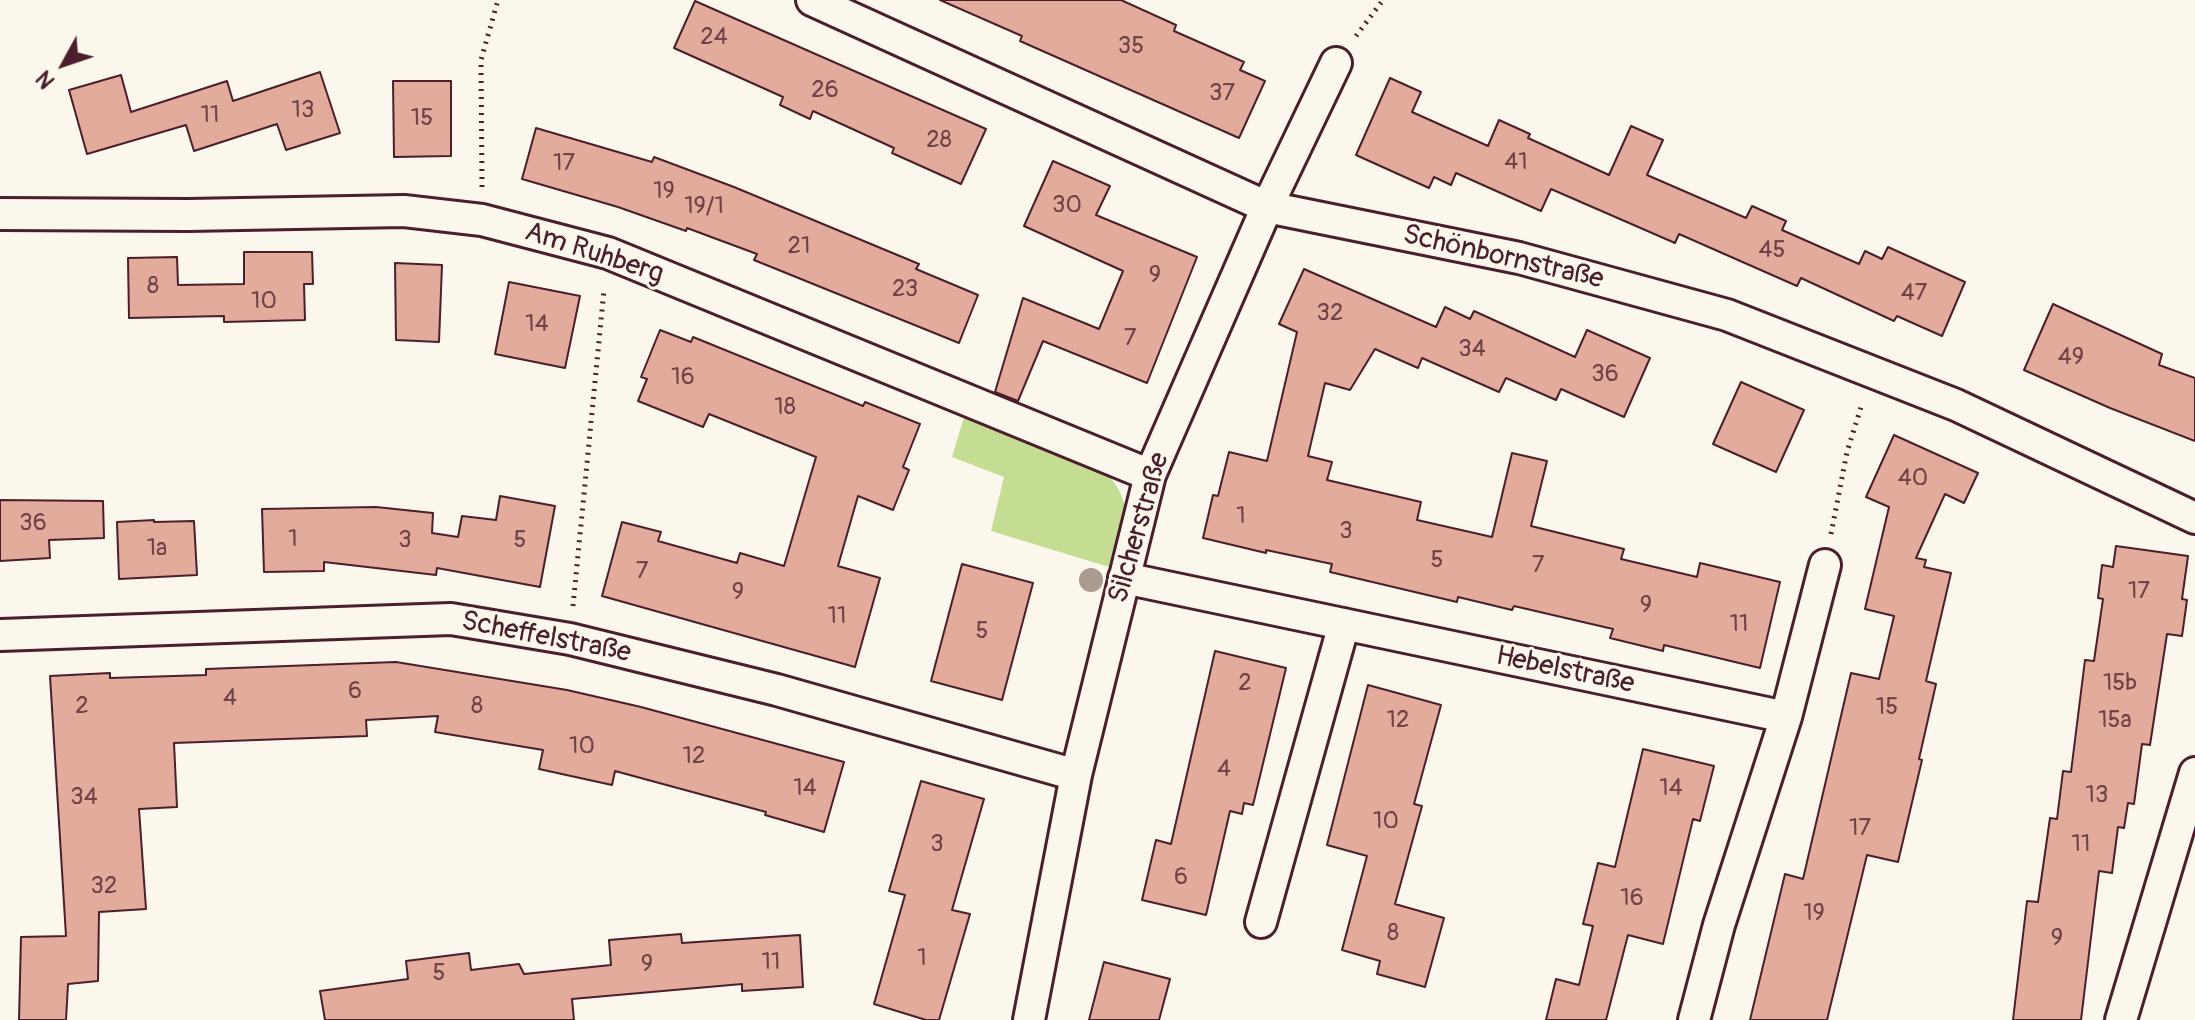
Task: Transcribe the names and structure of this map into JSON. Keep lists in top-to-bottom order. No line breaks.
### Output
{"streets":{"street":["Am Ruhberg","Schönbornstraße","Silcherstraße","Scheffelstraße","Hebelstraße"]},"crossings":[["Am Ruhberg","Silcherstraße"],["Schönbornstraße","Silcherstraße"],["Silcherstraße","Scheffelstraße"],["Silcherstraße","Hebelstraße"]],"house_numbers":["24","35","26","37","13","11","15","28","41","17","19","30","19/1","21","45","9","8","23","47","10","32","14","7","34","49","36","16","18","40","1","36","3","1","3","5","1a","5","7","7","17","9","9","11","11","5","2","15b","6","4","2","8","15","12","15a","10","12","4","14","14","13","34","10","17","3","11","6","32","16","19","8","9","1","11","9","5"],"north":"bottom left"}
